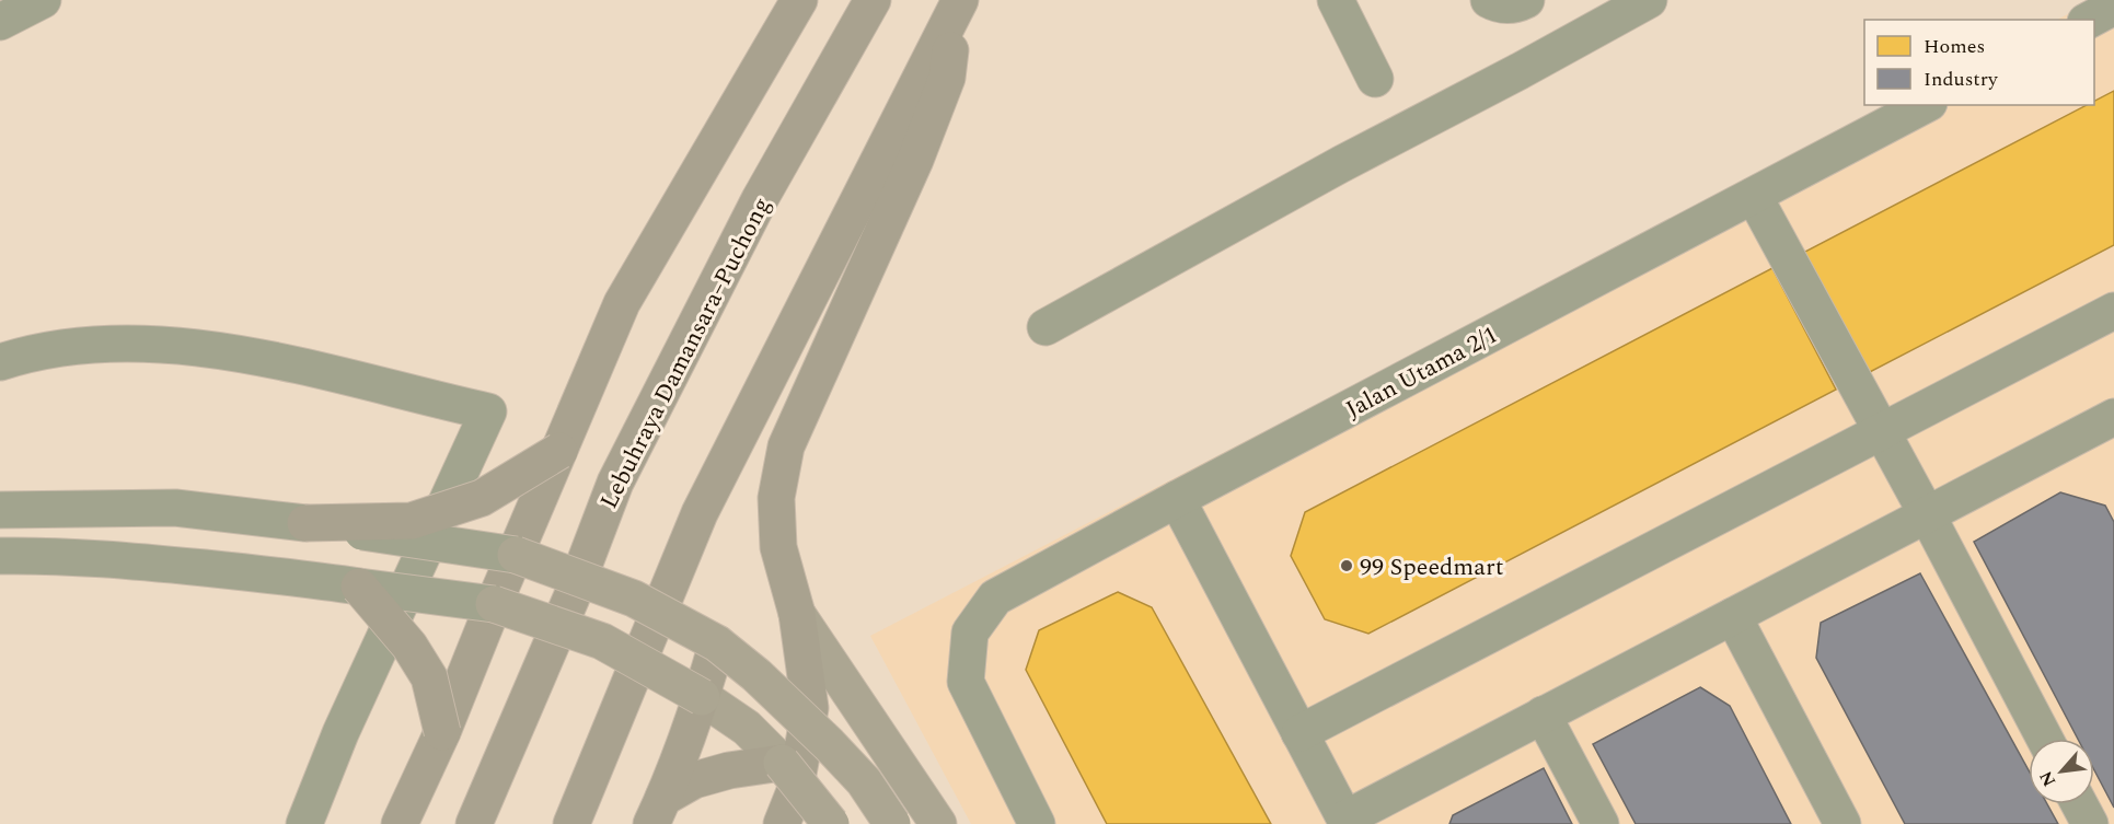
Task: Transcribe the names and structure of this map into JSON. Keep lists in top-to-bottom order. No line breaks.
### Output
{"streets":{"highway":["Lebuhraya Damansara–Puchong"],"street":["Jalan Utama 2/1"]},"places":["99 Speedmart"],"legend":["Homes","Industry"],"north":"bottom left"}
